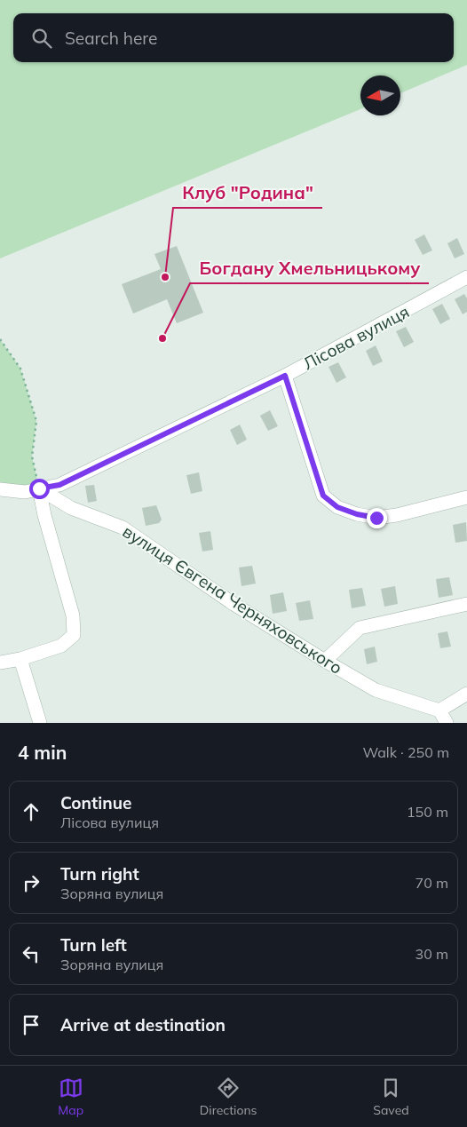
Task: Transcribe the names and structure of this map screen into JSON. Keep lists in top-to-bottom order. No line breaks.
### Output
{"streets":{"street":["Лісова вулиця","вулиця Євгена Черняховського"]},"crossings":[["Лісова вулиця","вулиця Євгена Черняховського"]],"places":["Клуб \"Родина\"","Богдану Хмельницькому"],"north":"left","page":{"search":"Search here","heading":["4 min","Walk · 250 m"],"list":[["Continue","Лісова вулиця","150 m"],["Turn right","Зоряна вулиця","70 m"],["Turn left","Зоряна вулиця","30 m"],"Arrive at destination"],"nav":["Map","Directions","Saved"]}}
